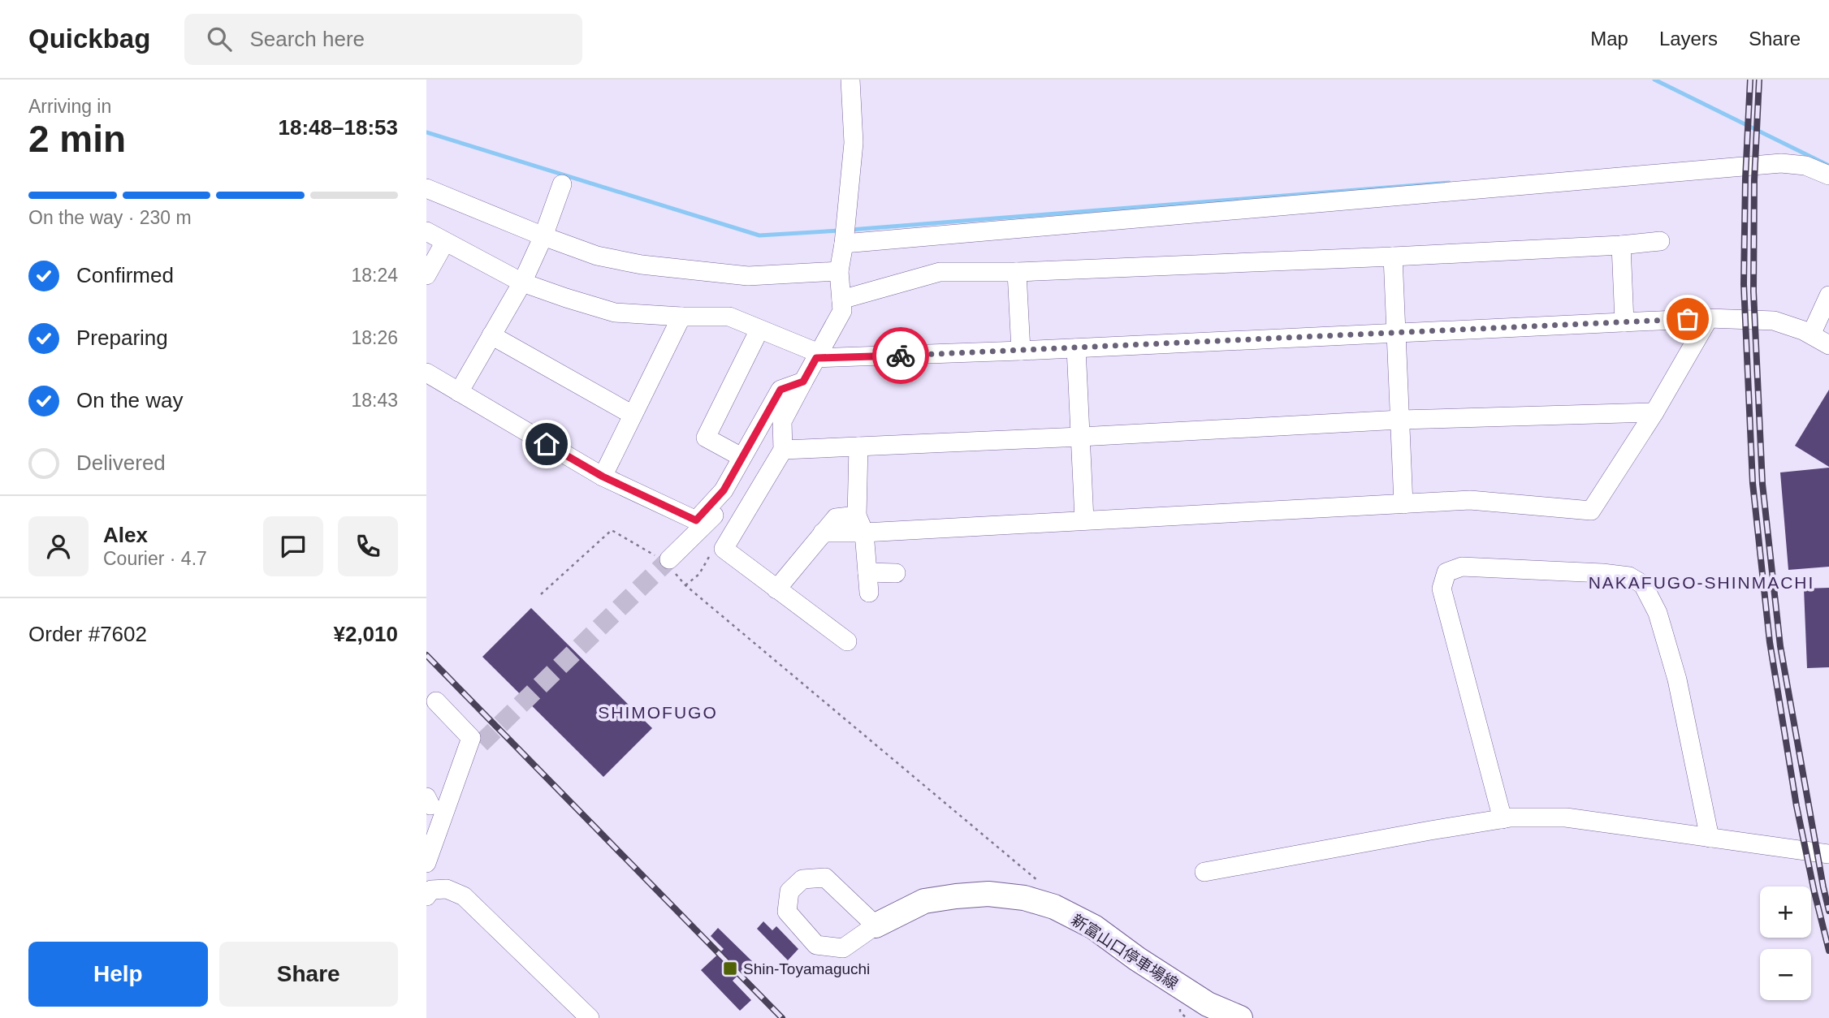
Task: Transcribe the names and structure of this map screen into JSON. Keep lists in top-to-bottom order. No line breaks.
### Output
{"streets":{"main road":["新富山口停車場線"]},"districts":["NAKAFUGO-SHINMACHI","SHIMOFUGO"],"places":{"transit":["Shin-Toyamaguchi"]},"page":{"header":"Quickbag","search":"Search here","nav":["Map","Layers","Share"],"heading":["2 min","Arriving in","18:48–18:53"],"panel":["Alex","Courier · 4.7","Order #7602","¥2,010"],"bar":"On the way · 230 m","list":[["Confirmed","18:24"],["Preparing","18:26"],["On the way","18:43"],"Delivered"],"map_buttons":["+","−"],"buttons":["Help","Share"]}}
